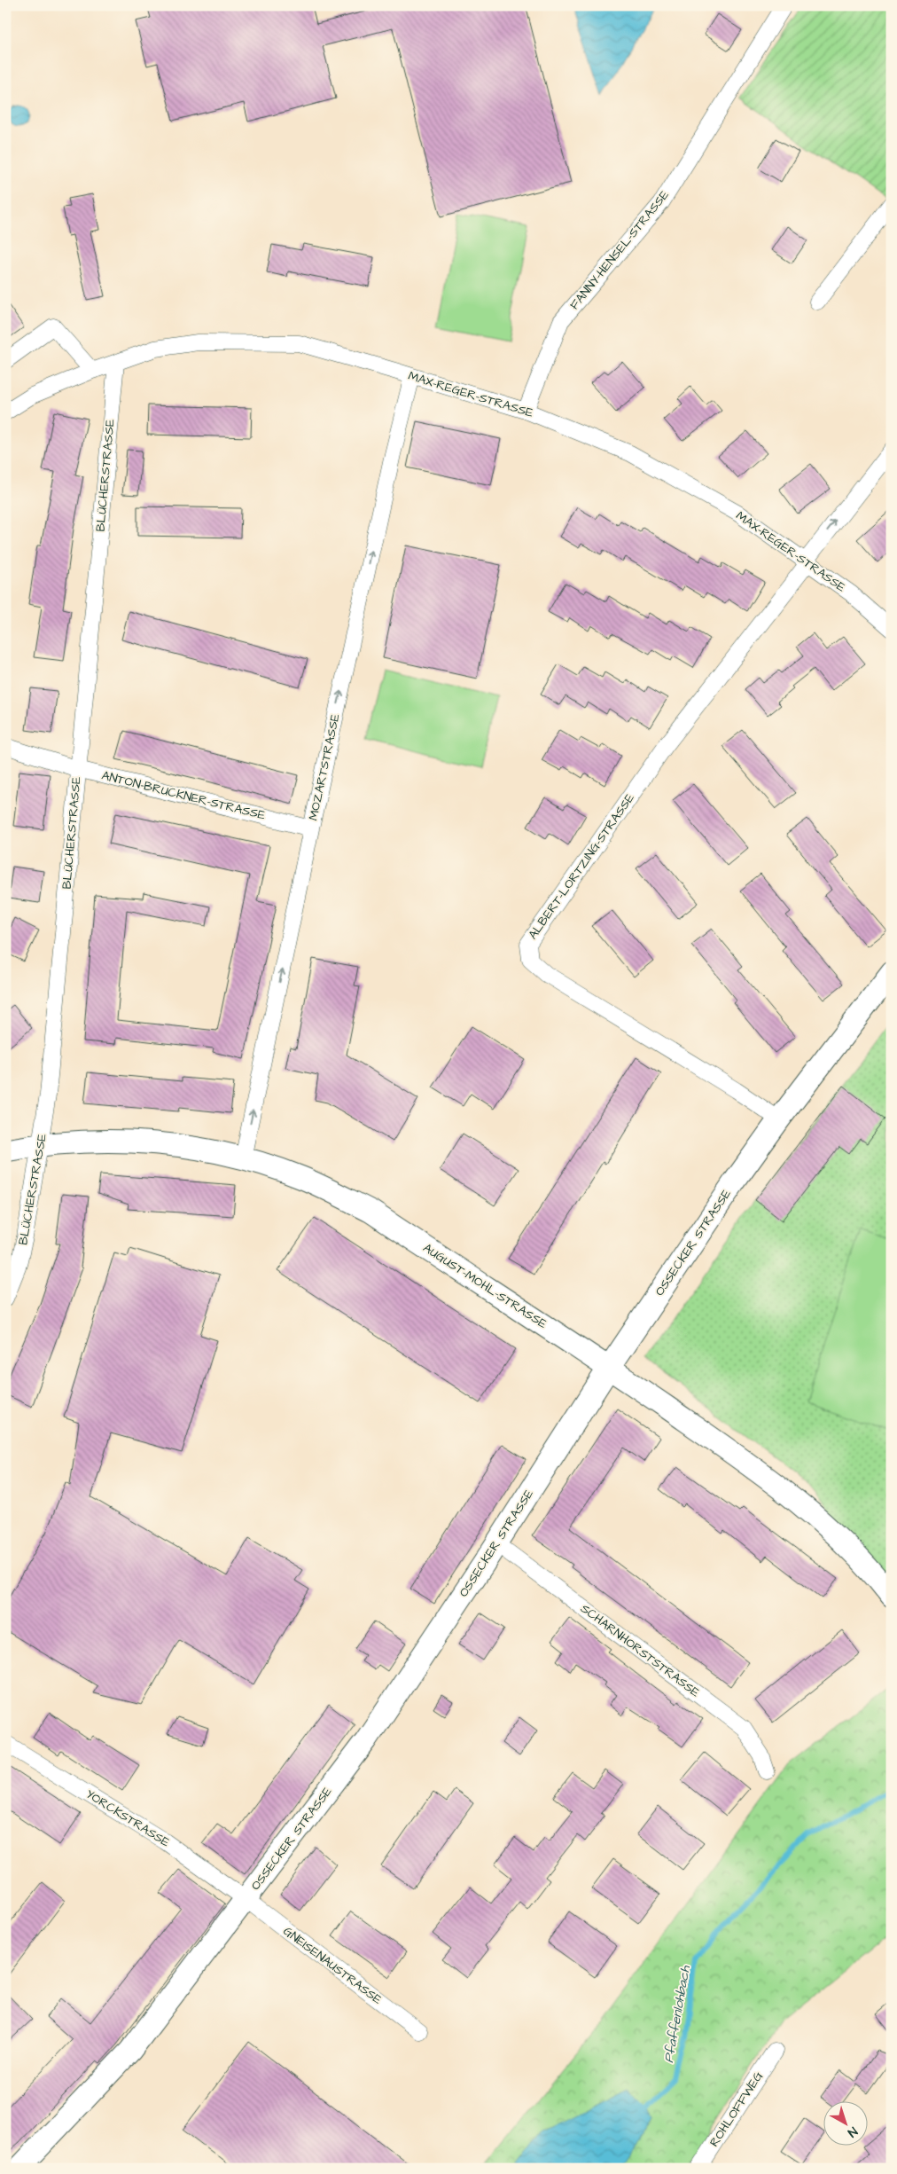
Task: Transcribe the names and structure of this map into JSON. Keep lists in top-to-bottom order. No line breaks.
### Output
{"streets":{"street":["FANNY-HENSEL-STRASSE","MAX-REGER-STRASSE","BLÜCHERSTRASSE","MOZARTSTRASSE","ANTON-BRUCKNER-STRASSE","ALBERT-LORTZING-STRASSE","OSSECKER STRASSE","AUGUST-MOHL-STRASSE","SCHARNHORSTSTRASSE","YORCKSTRASSE","GNEISENAUSTRASSE","ROHLOFFWEG"]},"crossings":[["FANNY-HENSEL-STRASSE","MAX-REGER-STRASSE"],["MAX-REGER-STRASSE","BLÜCHERSTRASSE"],["MAX-REGER-STRASSE","MOZARTSTRASSE"],["MAX-REGER-STRASSE","ALBERT-LORTZING-STRASSE"],["BLÜCHERSTRASSE","ANTON-BRUCKNER-STRASSE"],["BLÜCHERSTRASSE","AUGUST-MOHL-STRASSE"],["MOZARTSTRASSE","ANTON-BRUCKNER-STRASSE"],["MOZARTSTRASSE","AUGUST-MOHL-STRASSE"],["ALBERT-LORTZING-STRASSE","OSSECKER STRASSE"],["OSSECKER STRASSE","AUGUST-MOHL-STRASSE"],["OSSECKER STRASSE","SCHARNHORSTSTRASSE"],["OSSECKER STRASSE","YORCKSTRASSE"],["OSSECKER STRASSE","GNEISENAUSTRASSE"],["YORCKSTRASSE","GNEISENAUSTRASSE"]],"one_way":["MOZARTSTRASSE"],"water":["Pfaffenlohbach"],"north":"bottom right"}
